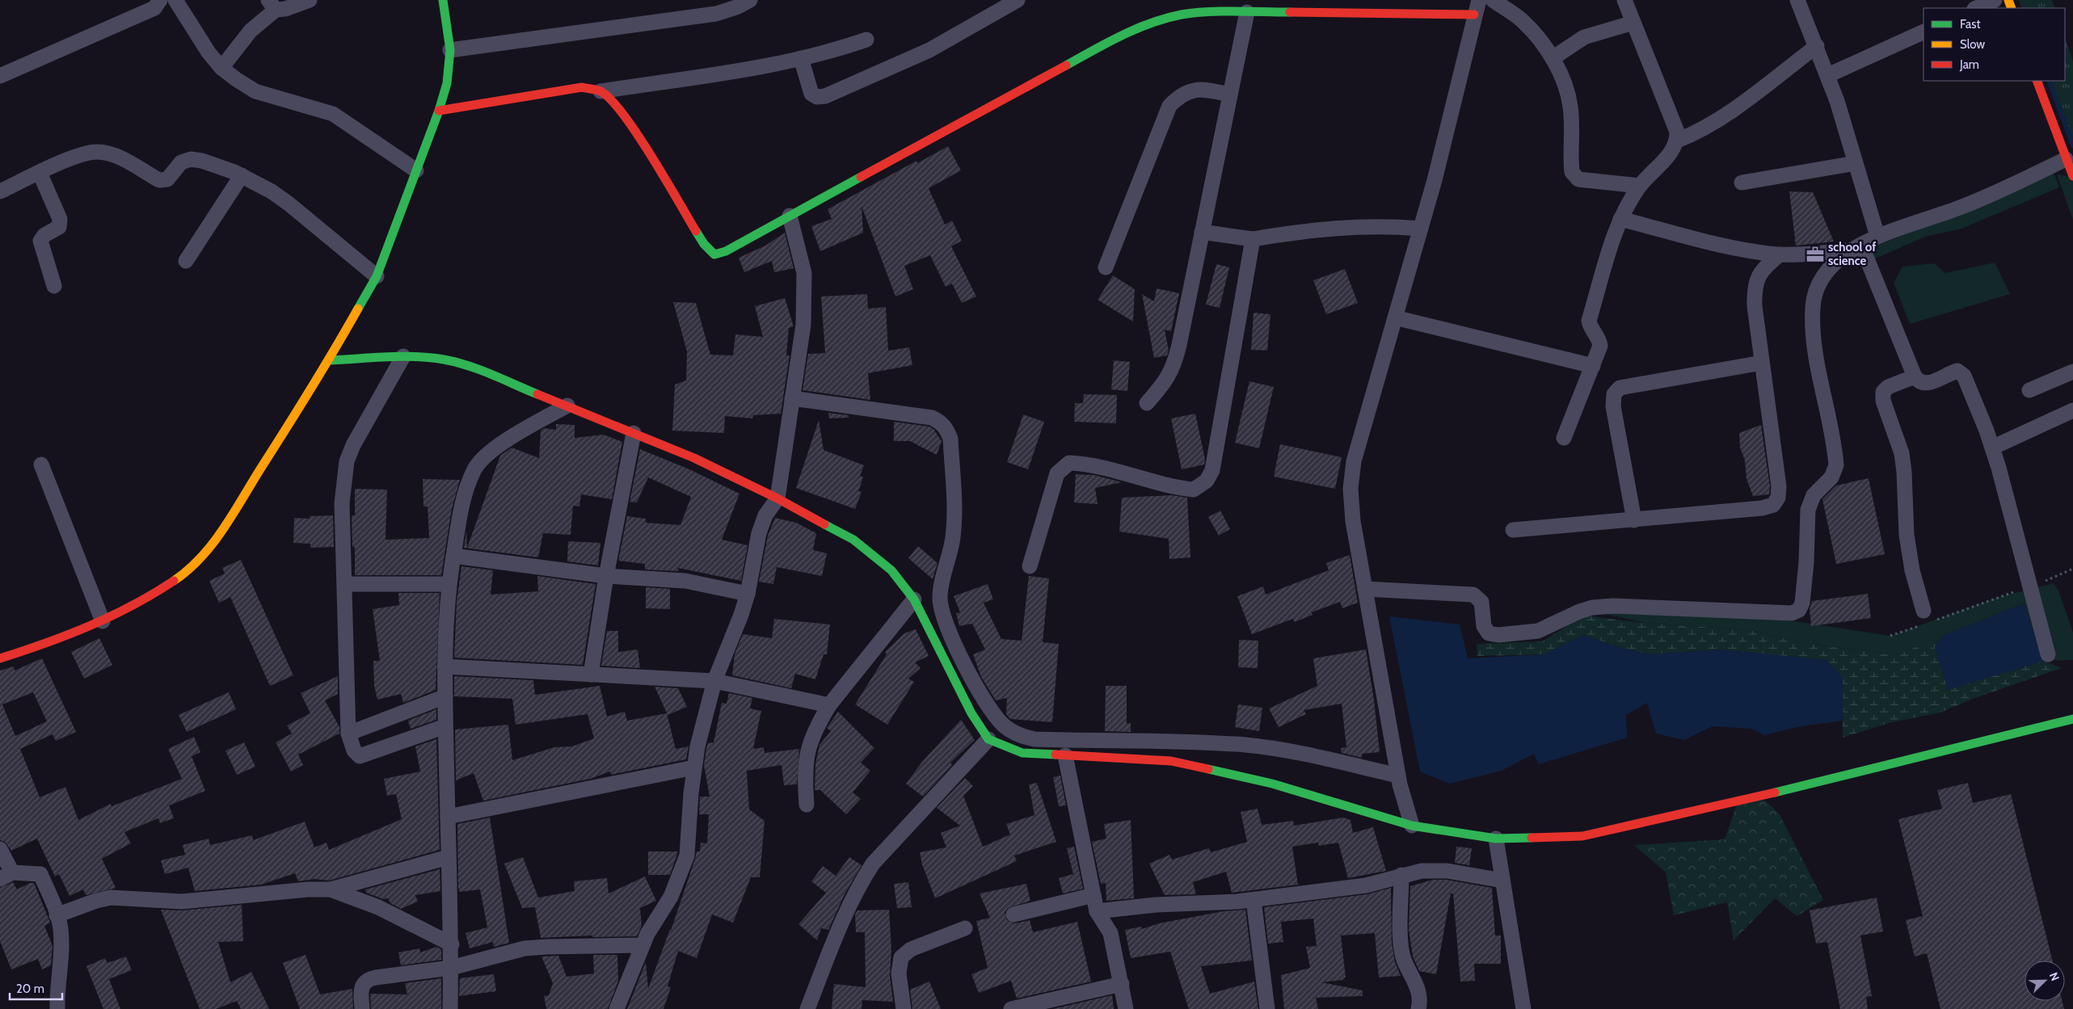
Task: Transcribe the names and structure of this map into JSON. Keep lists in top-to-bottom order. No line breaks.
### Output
{"places":{"office":["school of science"]},"legend":["Fast","Slow","Jam"],"scale_bar":"20 m","north":"top right"}
